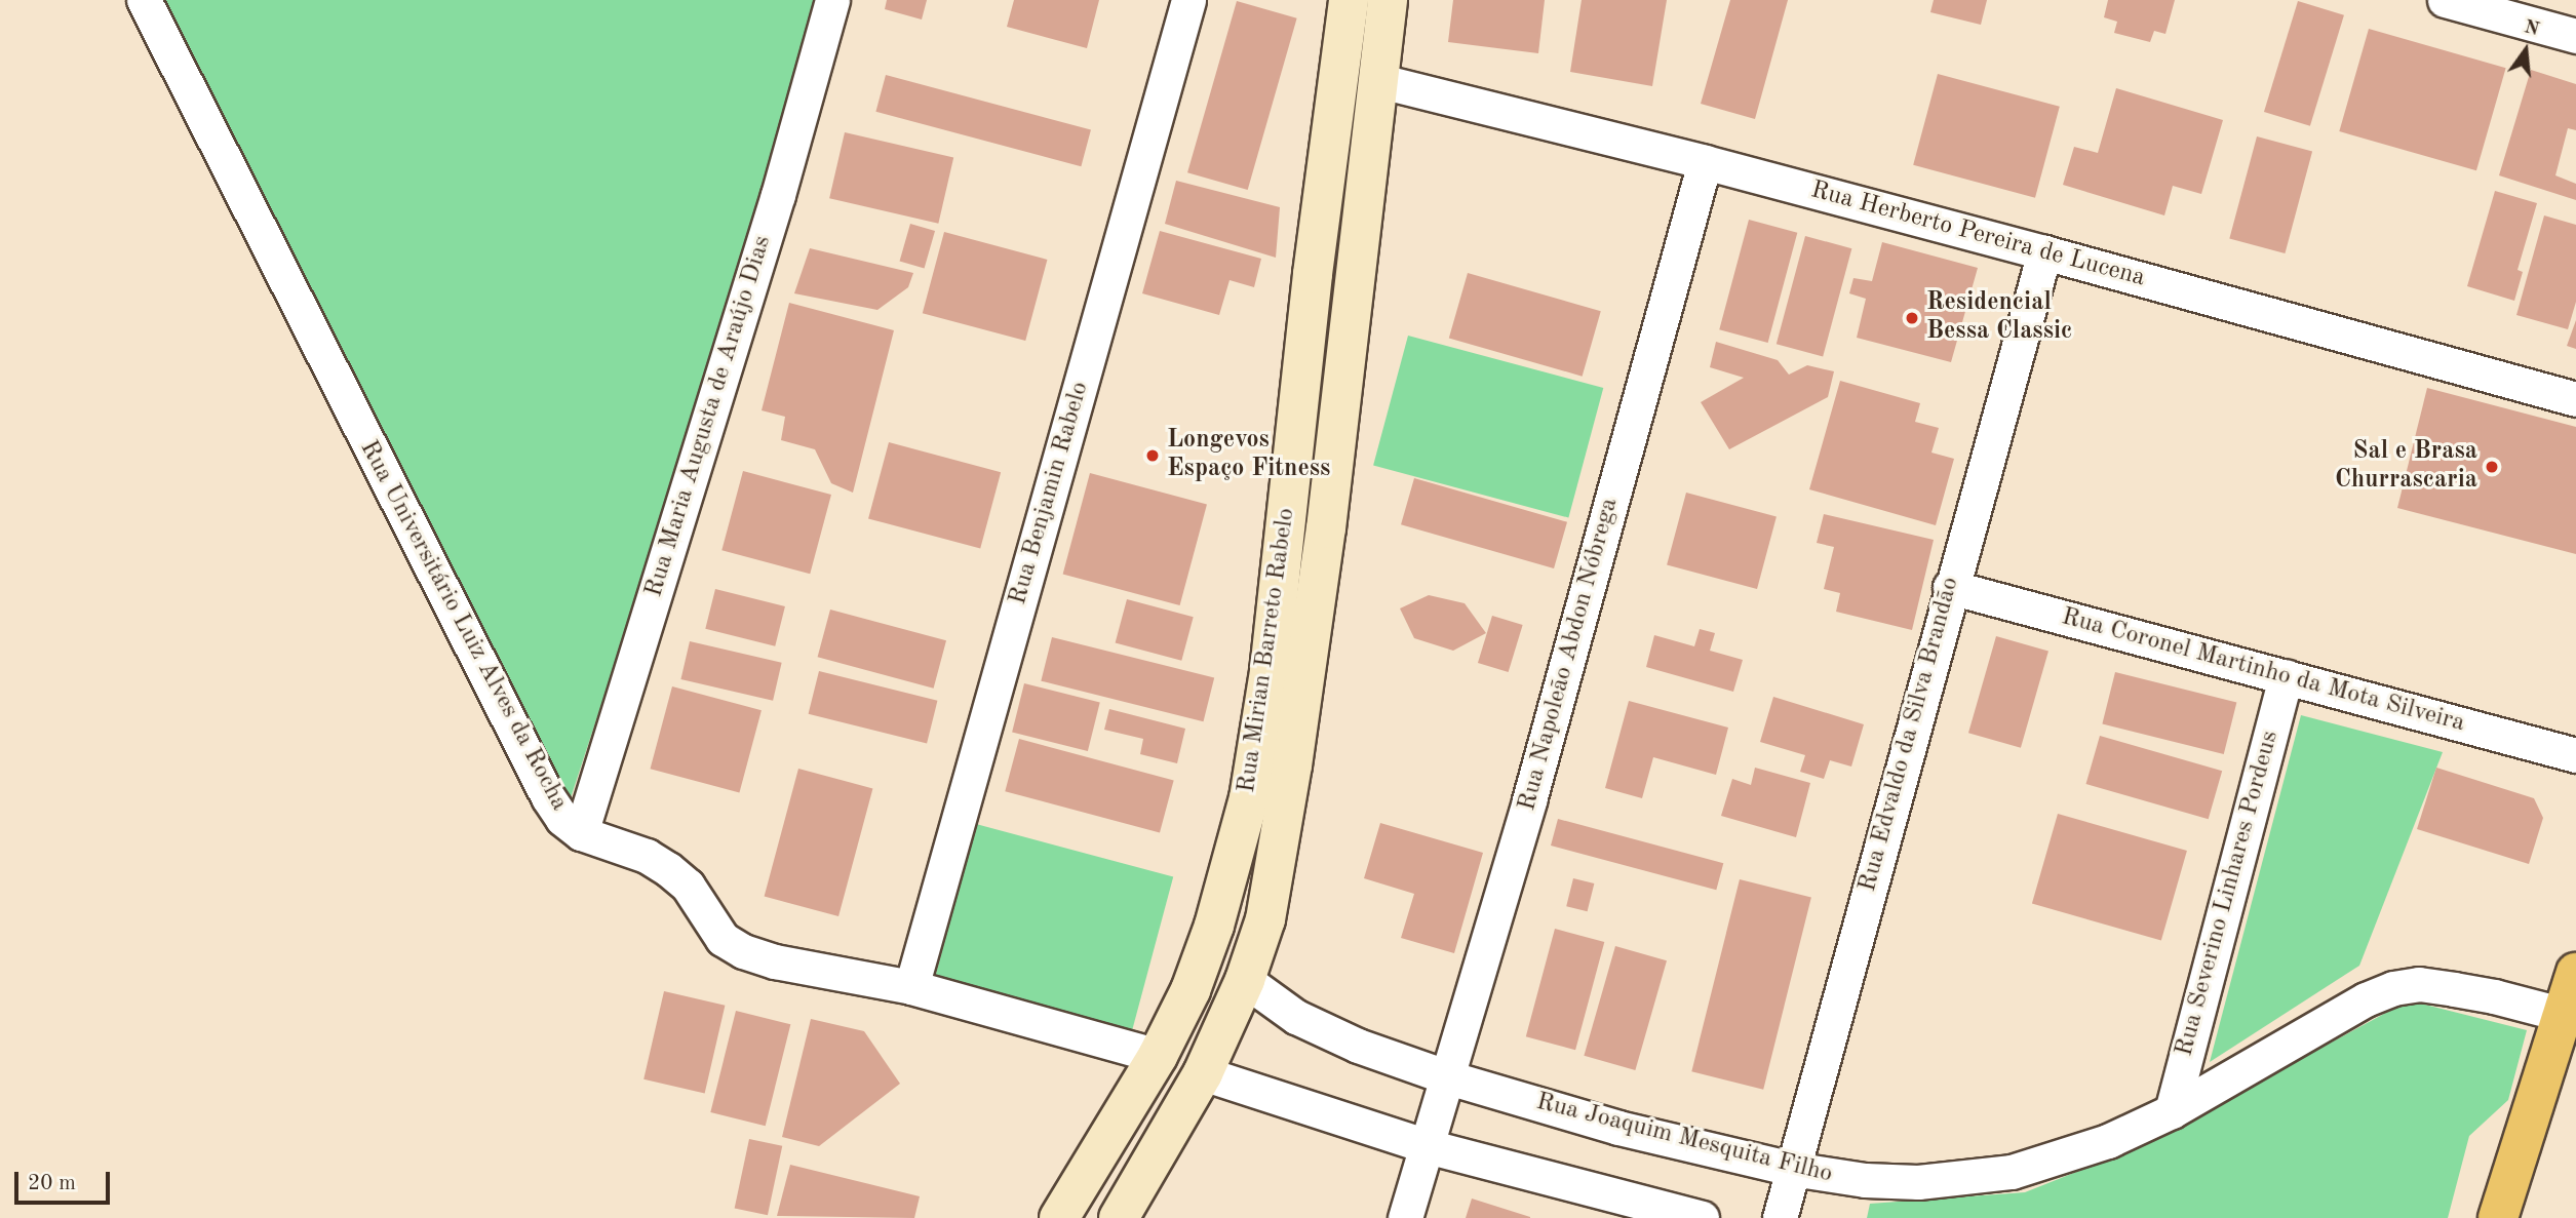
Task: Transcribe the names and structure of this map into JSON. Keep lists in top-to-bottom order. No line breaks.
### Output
{"streets":{"main road":["Rua Mirian Barreto Rabelo"],"street":["Rua Herberto Pereira de Lucena","Rua Maria Augusta de Araújo Dias","Rua Benjamin Rabelo","Rua Universitário Luiz Alves da Rocha","Rua Napoleão Abdon Nóbrega","Rua Coronel Martinho da Mota Silveira","Rua Edvaldo da Silva Brandão","Rua Severino Linhares Pordeus","Rua Joaquim Mesquita Filho"]},"crossings":[["Rua Herberto Pereira de Lucena","Rua Mirian Barreto Rabelo"],["Rua Herberto Pereira de Lucena","Rua Napoleão Abdon Nóbrega"],["Rua Herberto Pereira de Lucena","Rua Edvaldo da Silva Brandão"],["Rua Maria Augusta de Araújo Dias","Rua Universitário Luiz Alves da Rocha"],["Rua Benjamin Rabelo","Rua Universitário Luiz Alves da Rocha"],["Rua Universitário Luiz Alves da Rocha","Rua Mirian Barreto Rabelo"],["Rua Mirian Barreto Rabelo","Rua Joaquim Mesquita Filho"],["Rua Napoleão Abdon Nóbrega","Rua Joaquim Mesquita Filho"],["Rua Coronel Martinho da Mota Silveira","Rua Edvaldo da Silva Brandão"],["Rua Coronel Martinho da Mota Silveira","Rua Severino Linhares Pordeus"],["Rua Edvaldo da Silva Brandão","Rua Joaquim Mesquita Filho"],["Rua Severino Linhares Pordeus","Rua Joaquim Mesquita Filho"]],"places":["Residencial Bessa Classic","Longevos Espaço Fitness","Sal e Brasa Churrascaria"],"scale_bar":"20 m","north":"top"}
